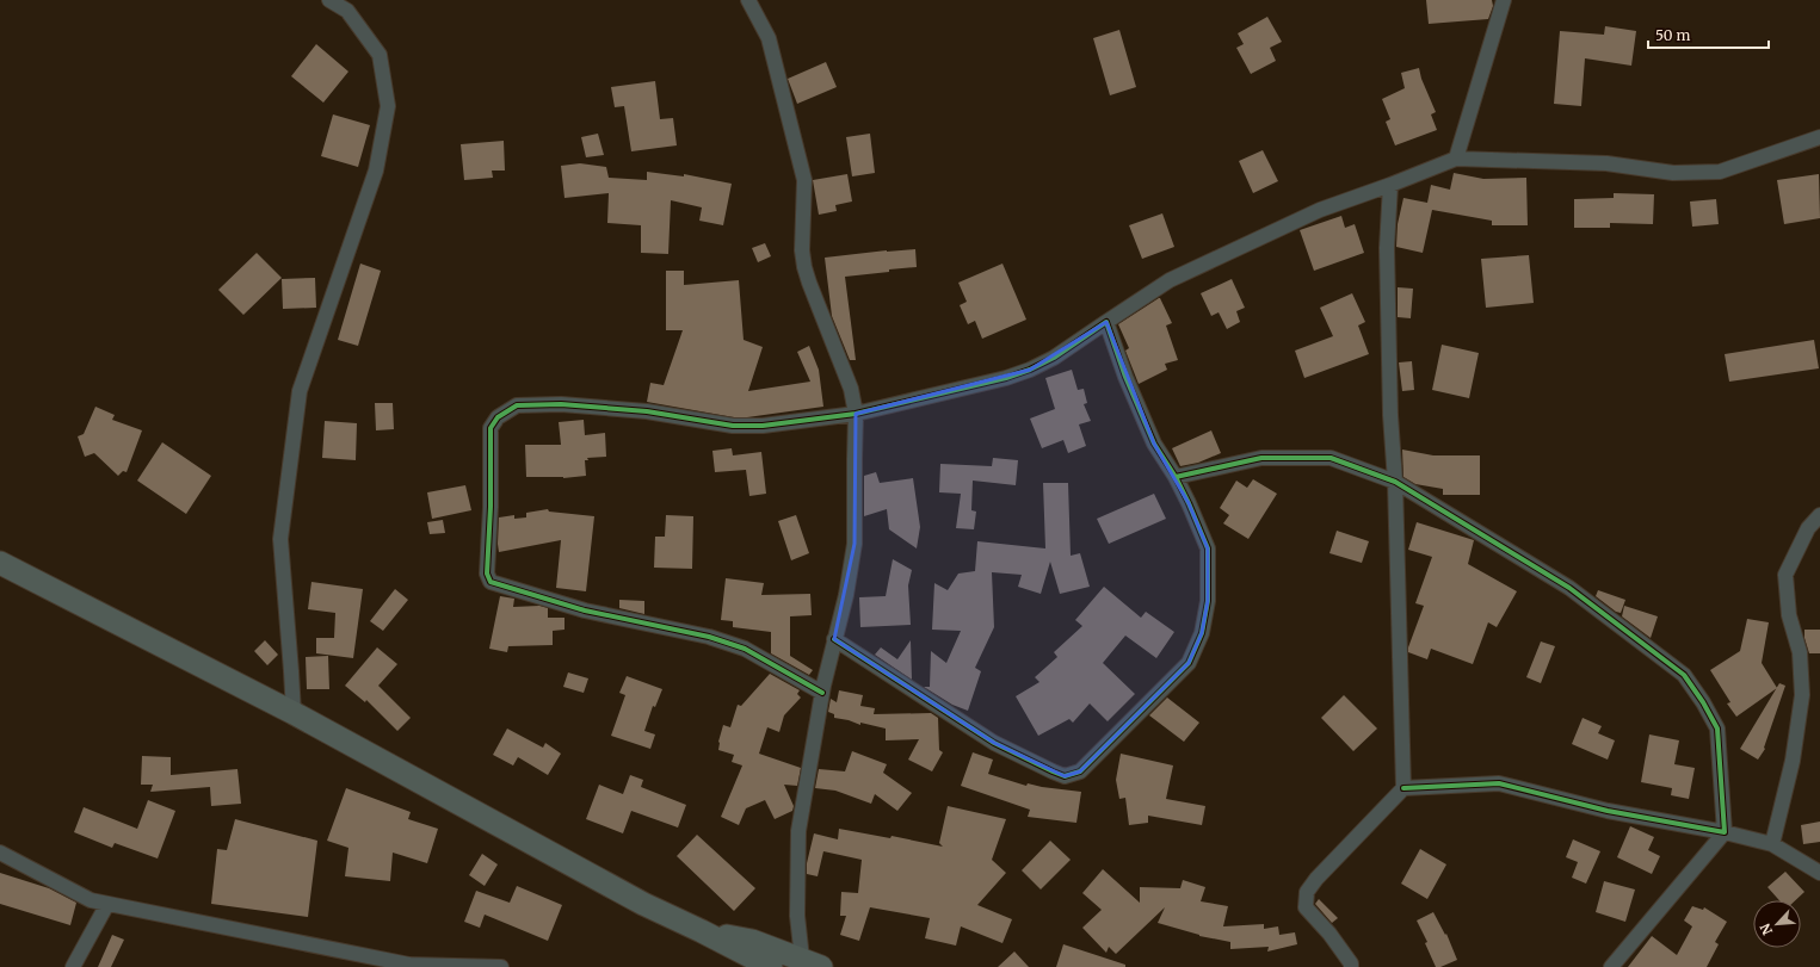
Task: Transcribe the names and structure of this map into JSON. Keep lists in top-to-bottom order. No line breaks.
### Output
{"scale_bar":"50 m","north":"bottom left"}
